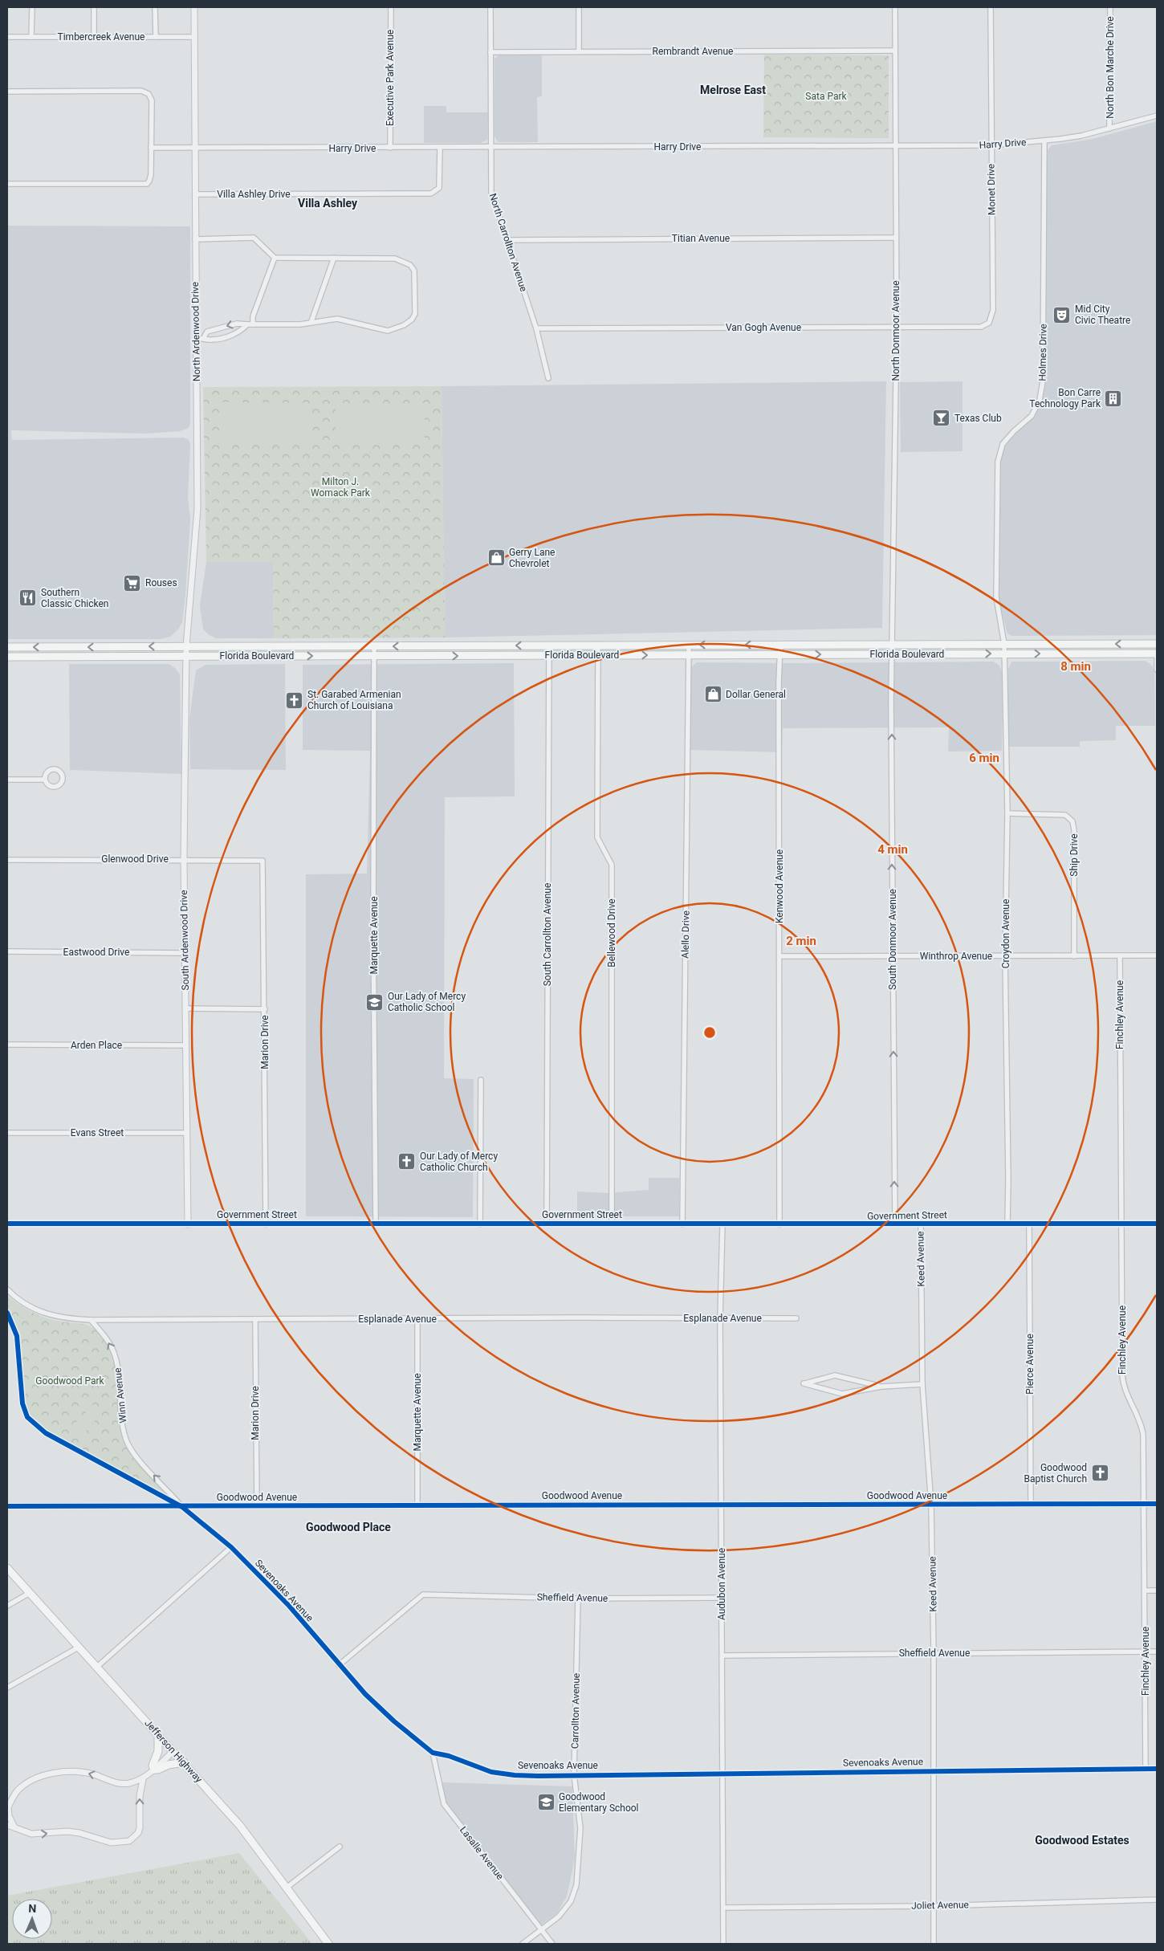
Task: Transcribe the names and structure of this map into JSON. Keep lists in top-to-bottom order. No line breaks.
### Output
{"streets":{"main road":["Florida Boulevard","Government Street","Jefferson Highway"],"street":["Timbercreek Avenue","Rembrandt Avenue","North Bon Marche Drive","Executive Park Avenue","Harry Drive","Monet Drive","Villa Ashley Drive","Titian Avenue","North Carrollton Avenue","Van Gogh Avenue","North Donmoor Avenue","North Ardenwood Drive","Holmes Drive","Ship Drive","Glenwood Drive","Kenwood Avenue","Bellewood Drive","Croydon Avenue","South Carrollton Avenue","Alello Drive","Marquette Avenue","South Donmoor Avenue","South Ardenwood Drive","Eastwood Drive","Winthrop Avenue","Finchley Avenue","Marion Drive","Arden Place","Evans Street","Keed Avenue","Esplanade Avenue","Pierce Avenue","Winn Avenue","Goodwood Avenue","Audubon Avenue","Sevenoaks Avenue","Sheffield Avenue","Carrollton Avenue","Lasalle Avenue","Joliet Avenue"]},"crossings":[["Timbercreek Avenue","North Ardenwood Drive"],["Rembrandt Avenue","North Carrollton Avenue"],["Rembrandt Avenue","North Donmoor Avenue"],["North Bon Marche Drive","Harry Drive"],["Executive Park Avenue","Harry Drive"],["Harry Drive","Monet Drive"],["Harry Drive","Villa Ashley Drive"],["Harry Drive","North Carrollton Avenue"],["Harry Drive","North Donmoor Avenue"],["Harry Drive","North Ardenwood Drive"],["Harry Drive","Holmes Drive"],["Monet Drive","Van Gogh Avenue"],["Villa Ashley Drive","North Ardenwood Drive"],["Titian Avenue","North Carrollton Avenue"],["Titian Avenue","North Donmoor Avenue"],["North Carrollton Avenue","Van Gogh Avenue"],["Van Gogh Avenue","North Donmoor Avenue"],["North Donmoor Avenue","Florida Boulevard"],["North Donmoor Avenue","South Donmoor Avenue"],["North Ardenwood Drive","Florida Boulevard"],["North Ardenwood Drive","South Ardenwood Drive"],["Holmes Drive","Florida Boulevard"],["Holmes Drive","Croydon Avenue"],["Florida Boulevard","Kenwood Avenue"],["Florida Boulevard","Bellewood Drive"],["Florida Boulevard","Croydon Avenue"],["Florida Boulevard","South Carrollton Avenue"],["Florida Boulevard","Alello Drive"],["Florida Boulevard","Marquette Avenue"],["Florida Boulevard","South Donmoor Avenue"],["Florida Boulevard","South Ardenwood Drive"],["Ship Drive","Croydon Avenue"],["Ship Drive","Winthrop Avenue"],["Glenwood Drive","South Ardenwood Drive"],["Glenwood Drive","Marion Drive"],["Kenwood Avenue","Winthrop Avenue"],["Kenwood Avenue","Government Street"],["Bellewood Drive","Government Street"],["Croydon Avenue","Winthrop Avenue"],["Croydon Avenue","Government Street"],["South Carrollton Avenue","Government Street"],["Alello Drive","Government Street"],["Marquette Avenue","Government Street"],["Marquette Avenue","Esplanade Avenue"],["Marquette Avenue","Goodwood Avenue"],["South Donmoor Avenue","Winthrop Avenue"],["South Donmoor Avenue","Government Street"],["South Ardenwood Drive","Eastwood Drive"],["South Ardenwood Drive","Arden Place"],["South Ardenwood Drive","Evans Street"],["South Ardenwood Drive","Government Street"],["Winthrop Avenue","Finchley Avenue"],["Finchley Avenue","Government Street"],["Finchley Avenue","Goodwood Avenue"],["Finchley Avenue","Sevenoaks Avenue"],["Finchley Avenue","Sheffield Avenue"],["Marion Drive","Government Street"],["Marion Drive","Esplanade Avenue"],["Marion Drive","Goodwood Avenue"],["Government Street","Keed Avenue"],["Government Street","Pierce Avenue"],["Government Street","Audubon Avenue"],["Keed Avenue","Goodwood Avenue"],["Keed Avenue","Sevenoaks Avenue"],["Keed Avenue","Sheffield Avenue"],["Keed Avenue","Joliet Avenue"],["Esplanade Avenue","Winn Avenue"],["Esplanade Avenue","Audubon Avenue"],["Pierce Avenue","Goodwood Avenue"],["Winn Avenue","Goodwood Avenue"],["Winn Avenue","Sevenoaks Avenue"],["Goodwood Avenue","Audubon Avenue"],["Goodwood Avenue","Sevenoaks Avenue"],["Audubon Avenue","Sevenoaks Avenue"],["Audubon Avenue","Sheffield Avenue"],["Audubon Avenue","Joliet Avenue"],["Sevenoaks Avenue","Sheffield Avenue"],["Sevenoaks Avenue","Carrollton Avenue"],["Sevenoaks Avenue","Lasalle Avenue"],["Sheffield Avenue","Carrollton Avenue"],["Carrollton Avenue","Lasalle Avenue"]],"one_way":["South Donmoor Avenue","Winn Avenue"],"districts":["Melrose East","Villa Ashley","Goodwood Place","Goodwood Estates"],"parks":["Sata Park","Milton J. Womack Park","Goodwood Park"],"places":{"theatre":["Mid City Civic Theatre"],"building":["Bon Carre Technology Park"],"bar":["Texas Club"],"shop":["Gerry Lane Chevrolet","Dollar General"],"supermarket":["Rouses"],"restaurant":["Southern Classic Chicken"],"church":["St. Garabed Armenian Church of Louisiana","Our Lady of Mercy Catholic Church","Goodwood Baptist Church"],"school or university":["Our Lady of Mercy Catholic School","Goodwood Elementary School"]},"north":"top","rings":["8 min","6 min","4 min","2 min"]}
